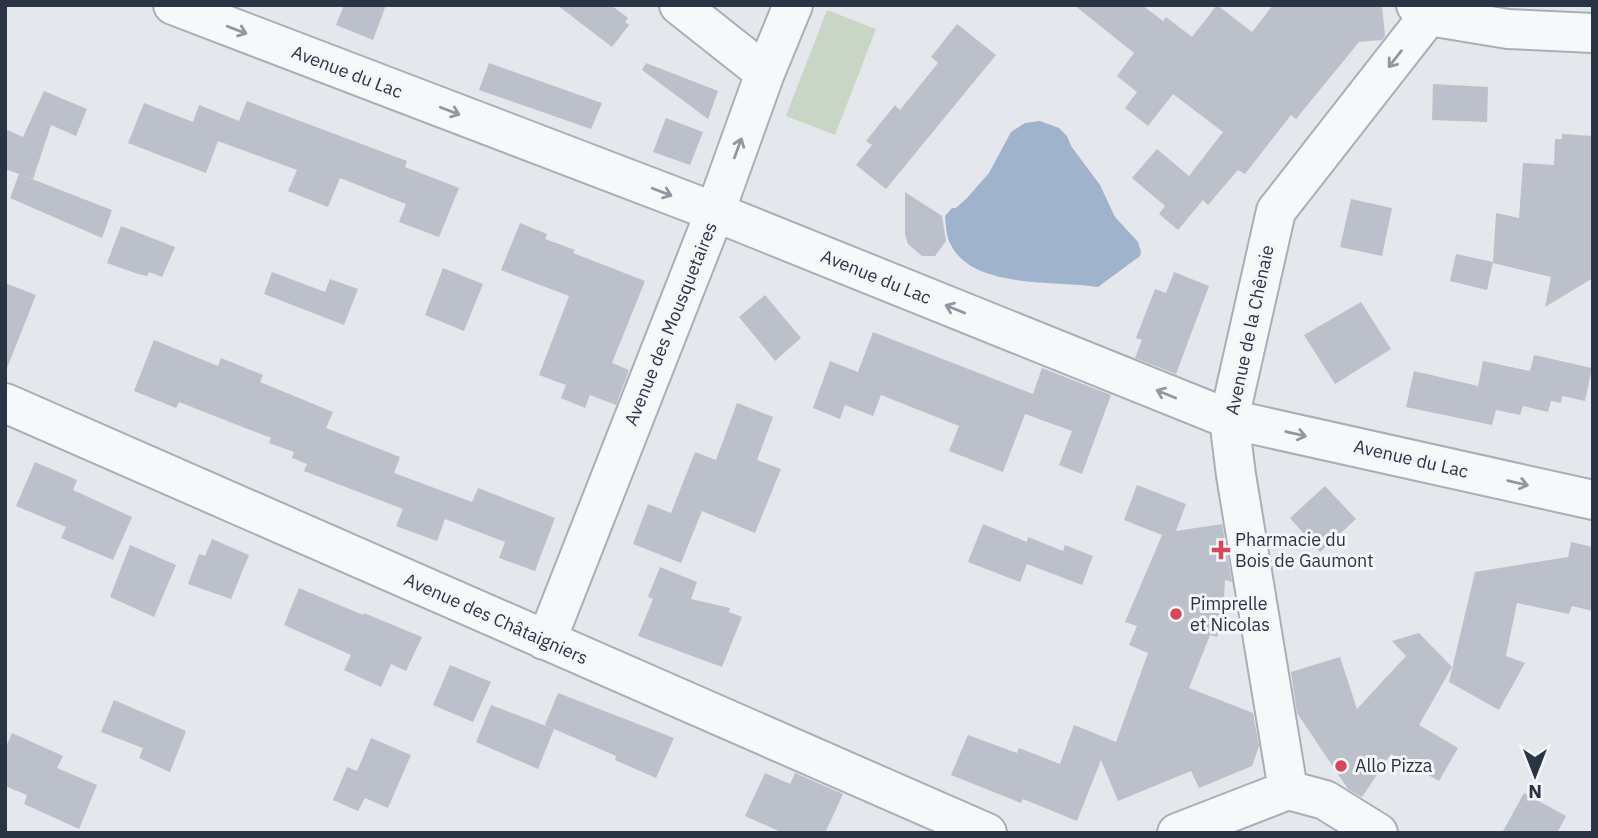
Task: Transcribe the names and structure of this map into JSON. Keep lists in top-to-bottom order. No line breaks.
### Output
{"streets":{"street":["Avenue du Lac","Avenue des Mousquetaires","Avenue de la Chênaie","Avenue des Châtaigniers"]},"crossings":[["Avenue du Lac","Avenue des Mousquetaires"],["Avenue du Lac","Avenue de la Chênaie"],["Avenue des Mousquetaires","Avenue des Châtaigniers"]],"one_way":["Avenue de la Chênaie"],"places":{"health":["Pharmacie du Bois de Gaumont"],"other":["Pimprelle et Nicolas","Allo Pizza"]},"north":"bottom"}
